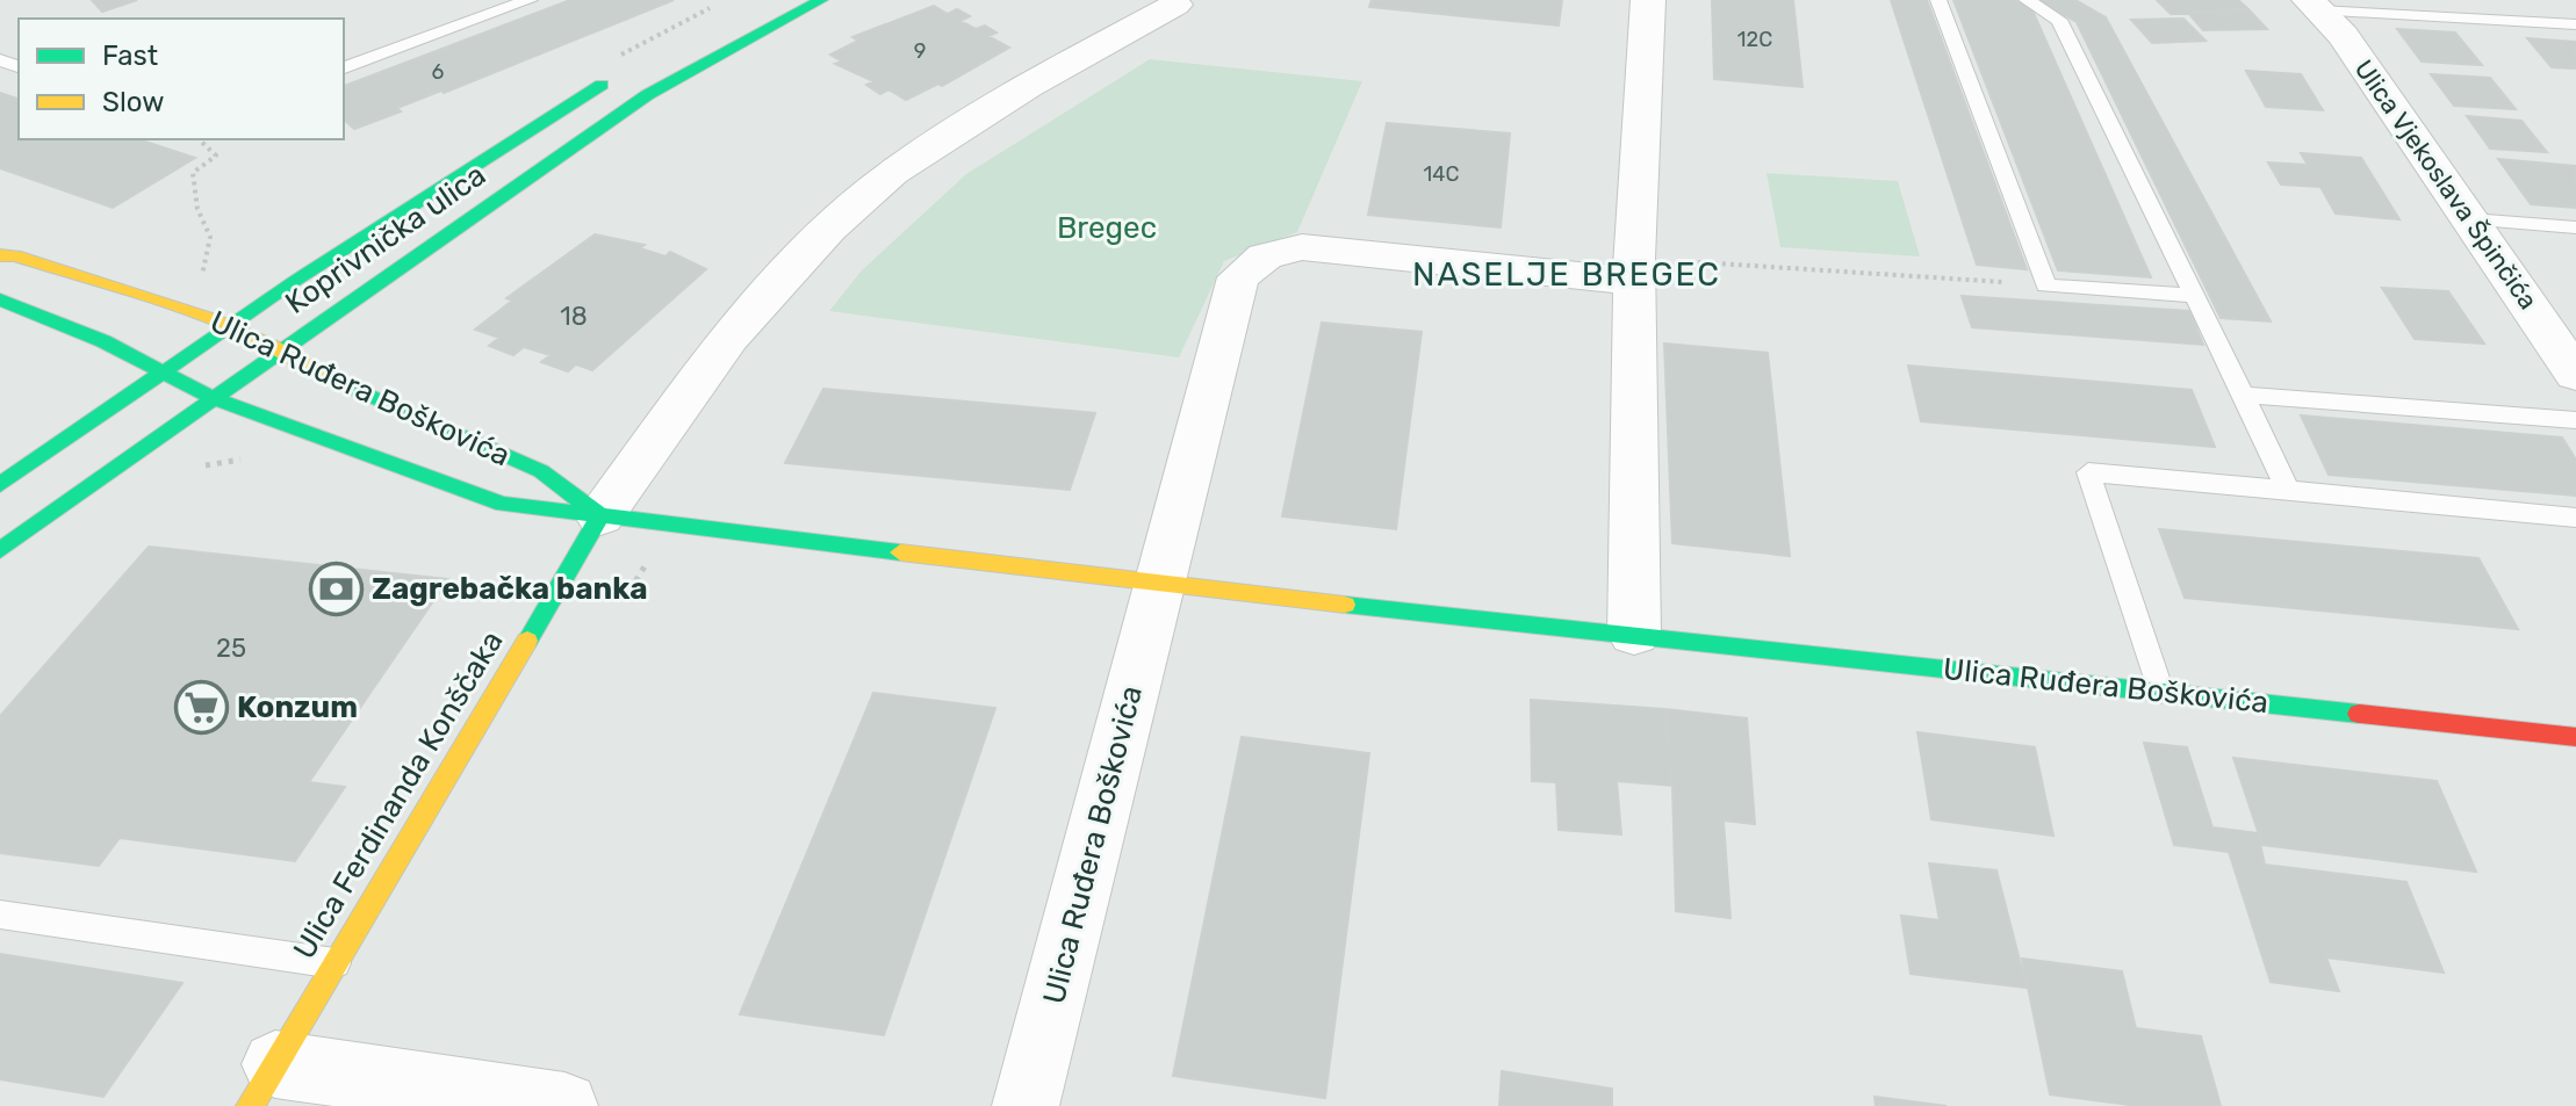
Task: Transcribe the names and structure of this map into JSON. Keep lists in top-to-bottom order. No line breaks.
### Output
{"streets":{"street":["Ulica Vjekoslava Špinčića","Koprivnička ulica","Ulica Ruđera Boškovića","Ulica Ferdinanda Konščaka"]},"crossings":[["Koprivnička ulica","Ulica Ruđera Boškovića"],["Ulica Ruđera Boškovića","Ulica Ferdinanda Konščaka"]],"districts":["NASELJE BREGEC"],"parks":["Bregec"],"places":{"bank":["Zagrebačka banka"],"supermarket":["Konzum"]},"house_numbers":["12C","9","6","14C","18","25"],"legend":["Fast","Slow"]}
